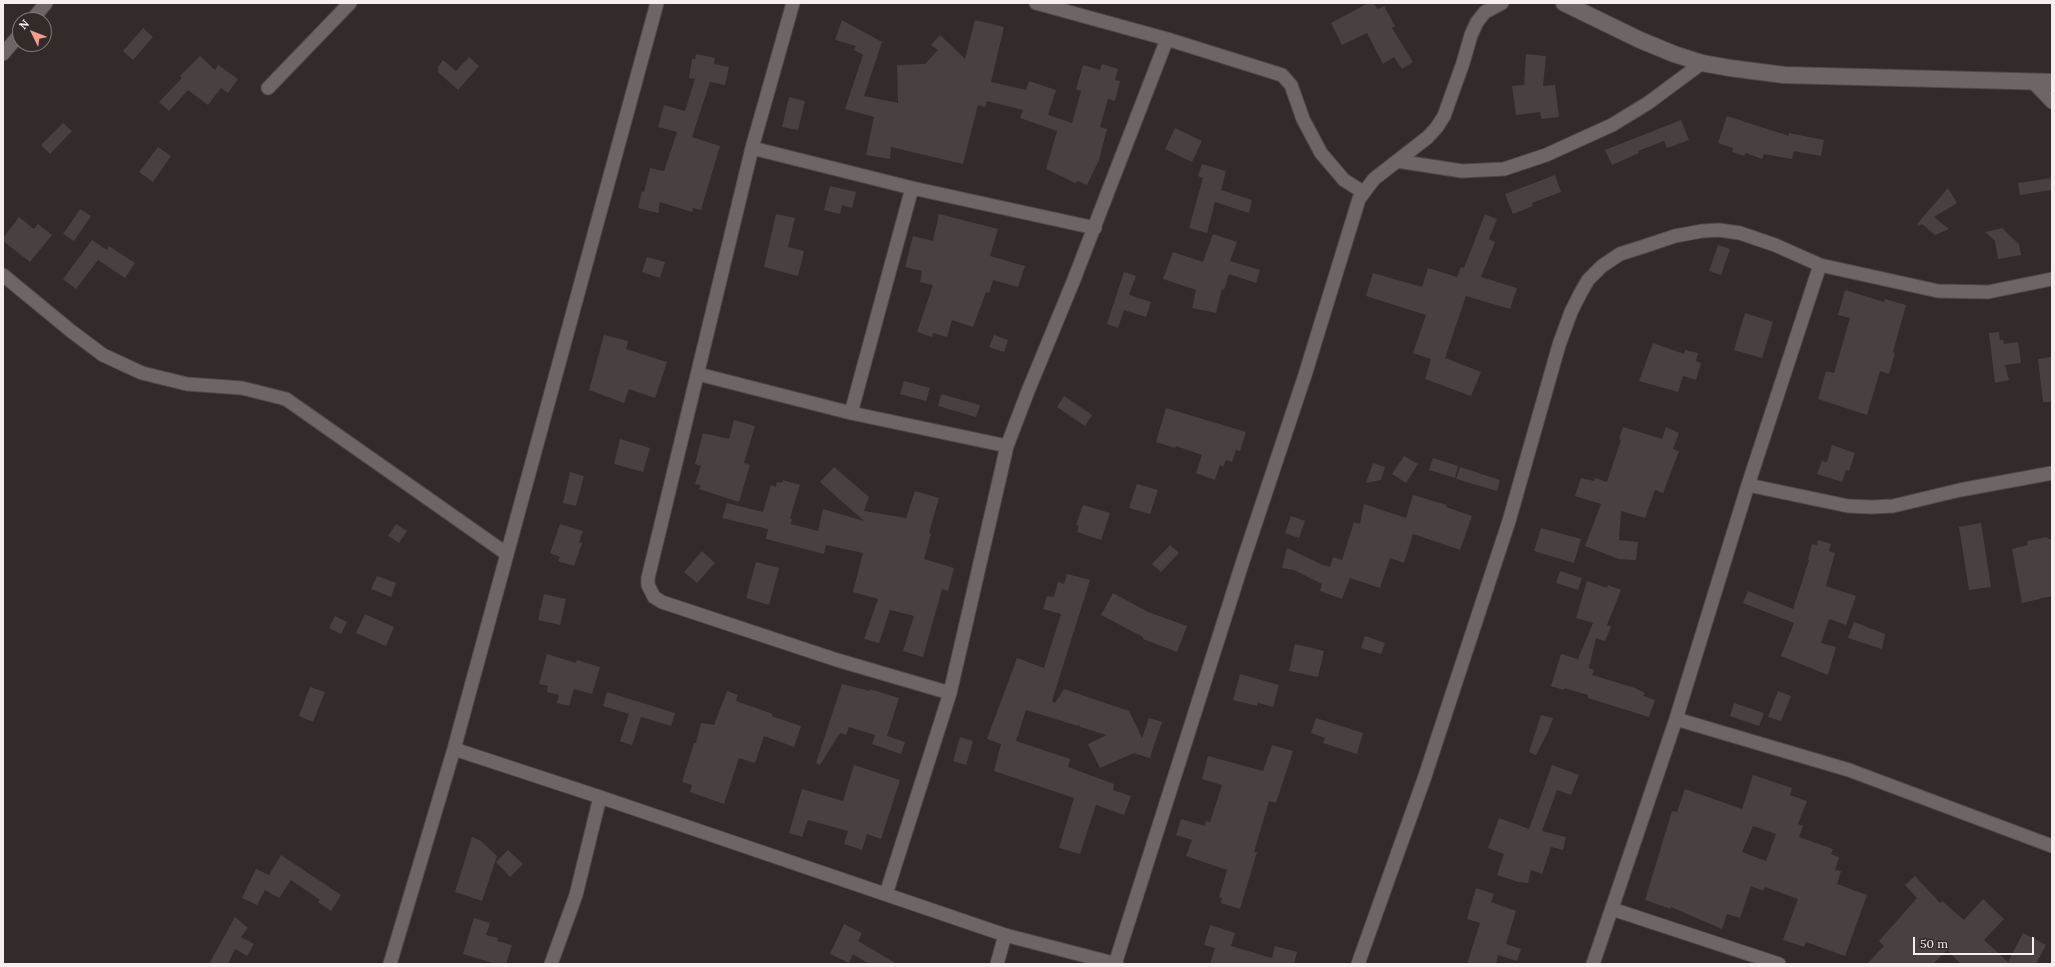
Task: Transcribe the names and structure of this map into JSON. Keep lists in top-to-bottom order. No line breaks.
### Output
{"scale_bar":"50 m","north":"top left"}
